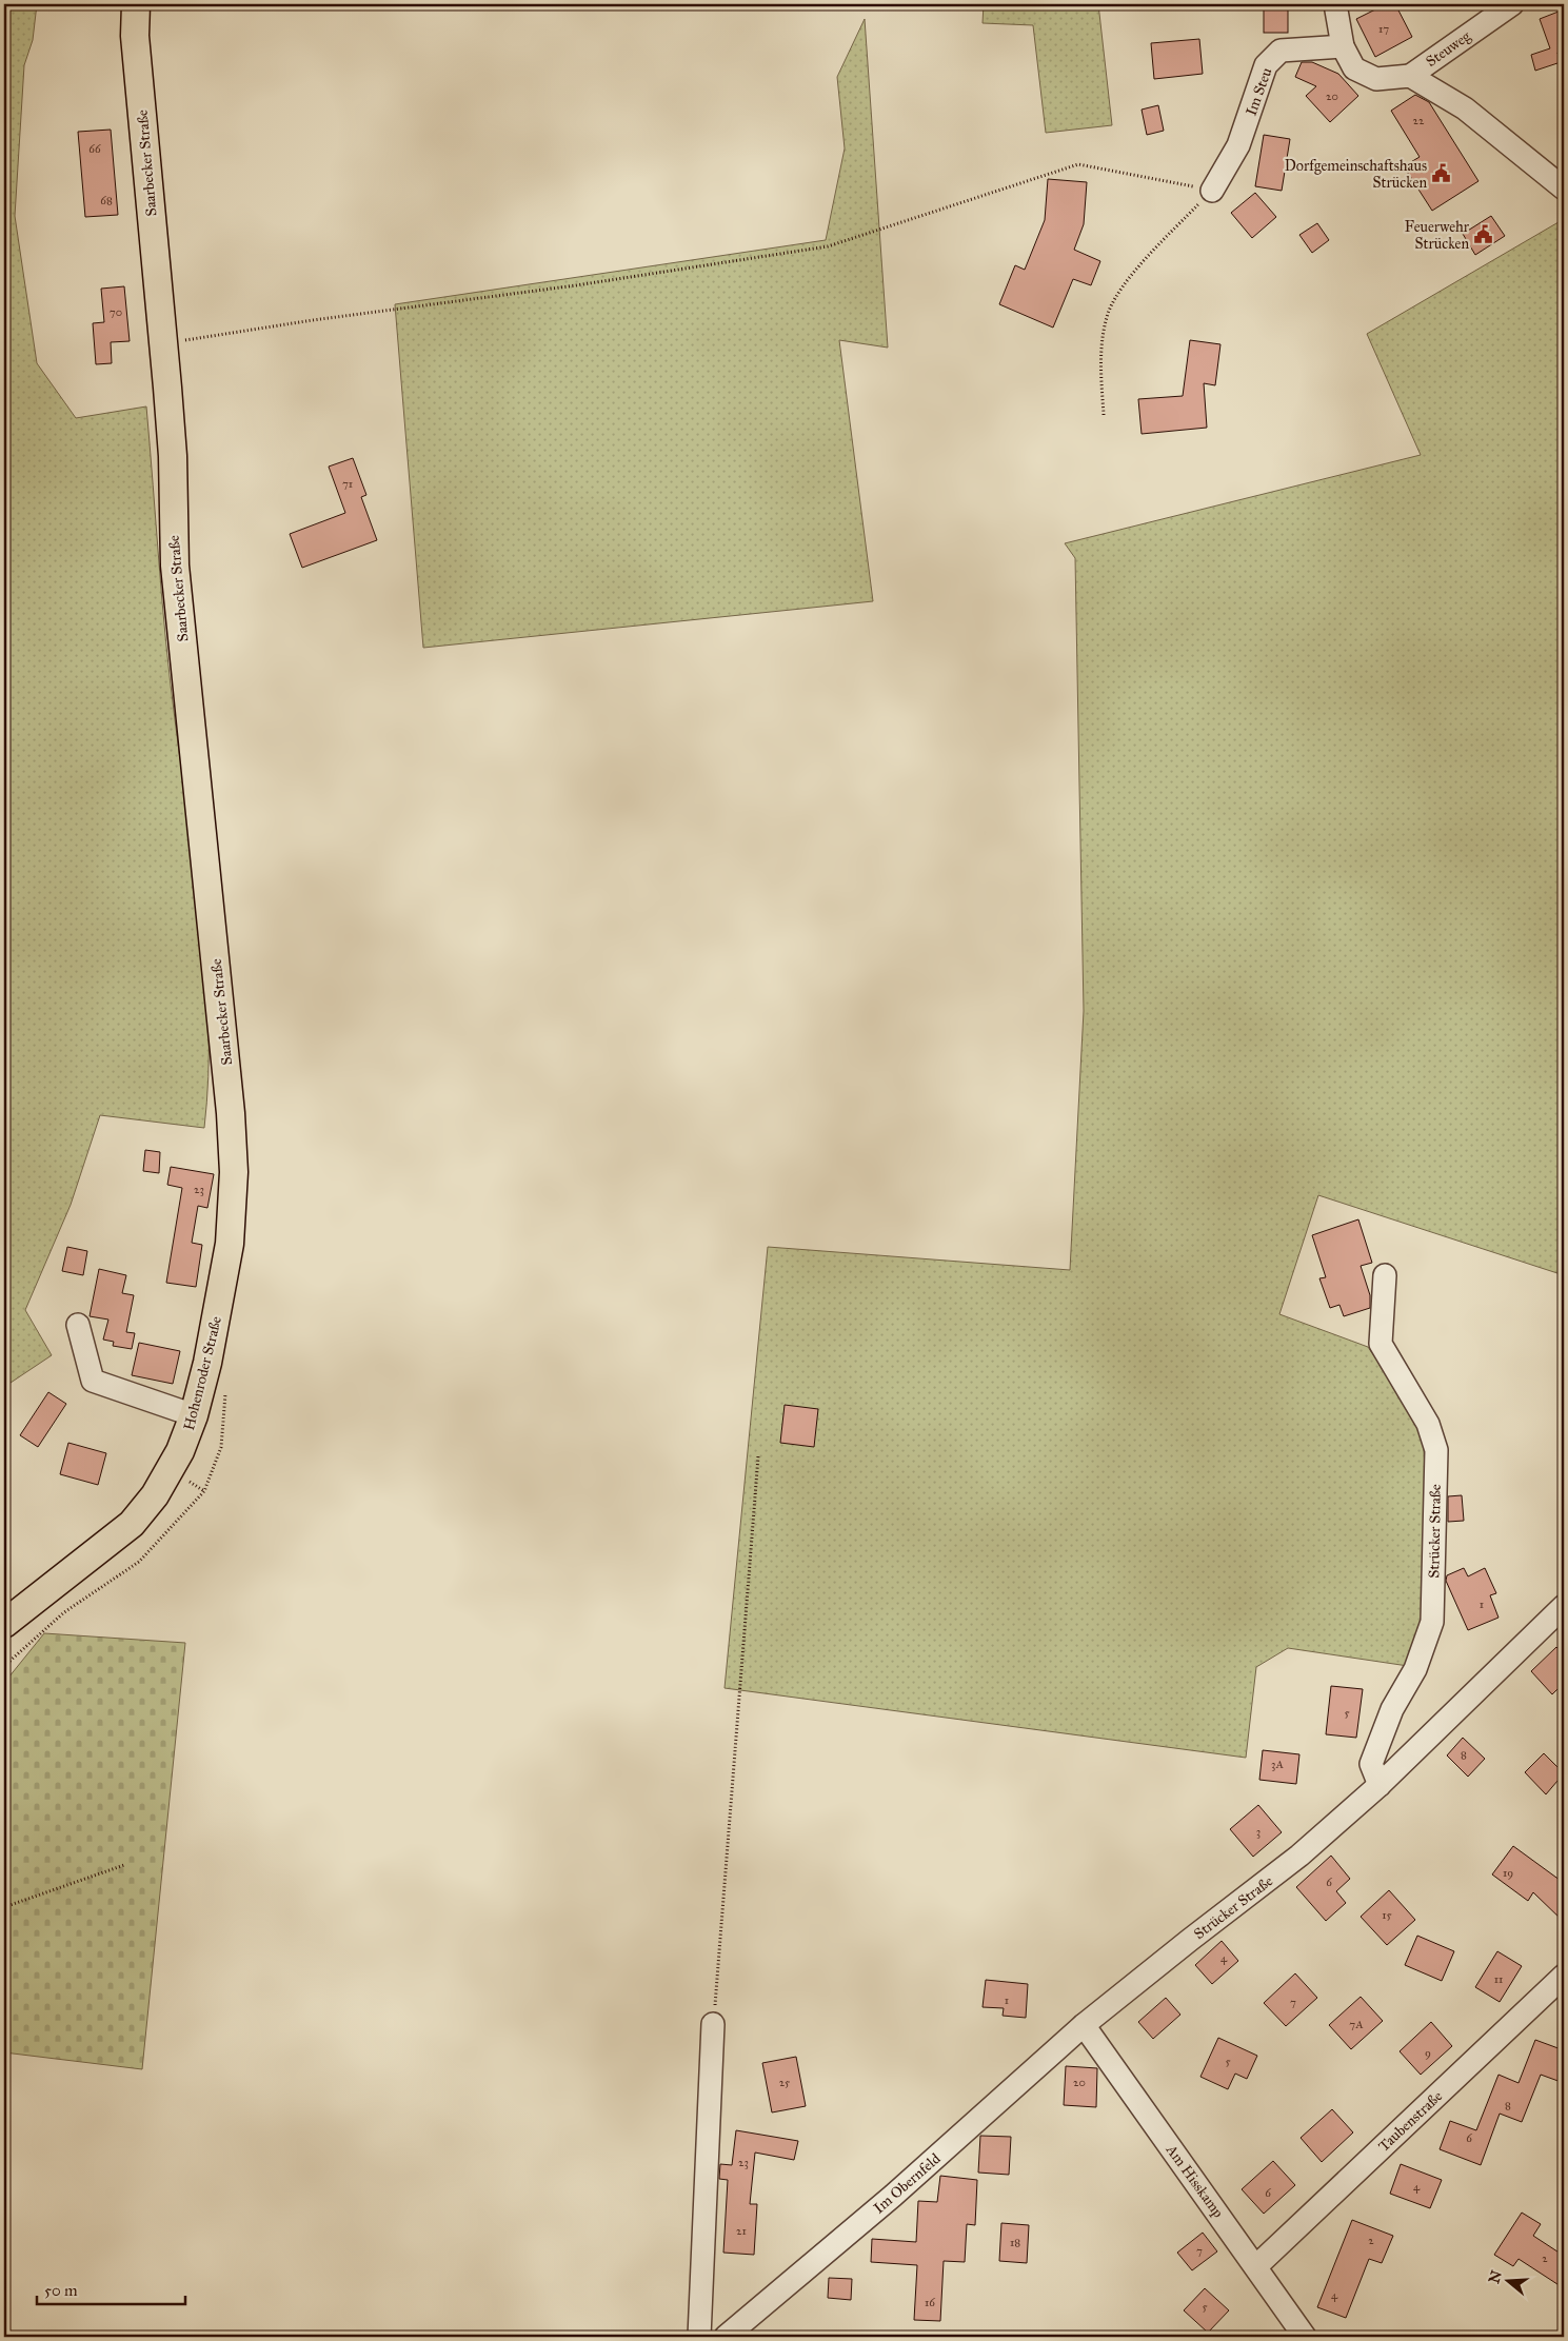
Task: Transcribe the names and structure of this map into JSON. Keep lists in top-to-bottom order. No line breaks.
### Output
{"streets":{"main road":["Saarbecker Straße","Hohenroder Straße"],"street":["Steuweg","Im Steu","Strücker Straße","Taubenstraße","Am Hisskamp","Im Obernfeld"]},"crossings":[["Saarbecker Straße","Hohenroder Straße"],["Strücker Straße","Am Hisskamp"],["Strücker Straße","Im Obernfeld"],["Taubenstraße","Am Hisskamp"],["Am Hisskamp","Im Obernfeld"]],"places":{"public building":["Dorfgemeinschaftshaus Strücken","Feuerwehr Strücken"]},"house_numbers":["17","20","22","66","68","70","71","23","1","5","8","3A","3","19","6","15","4","11","1","7","7A","9","5","25","20","8","6","23","4","6","21","2","18","7","2","4","16","5"],"scale_bar":"50 m","north":"left"}
